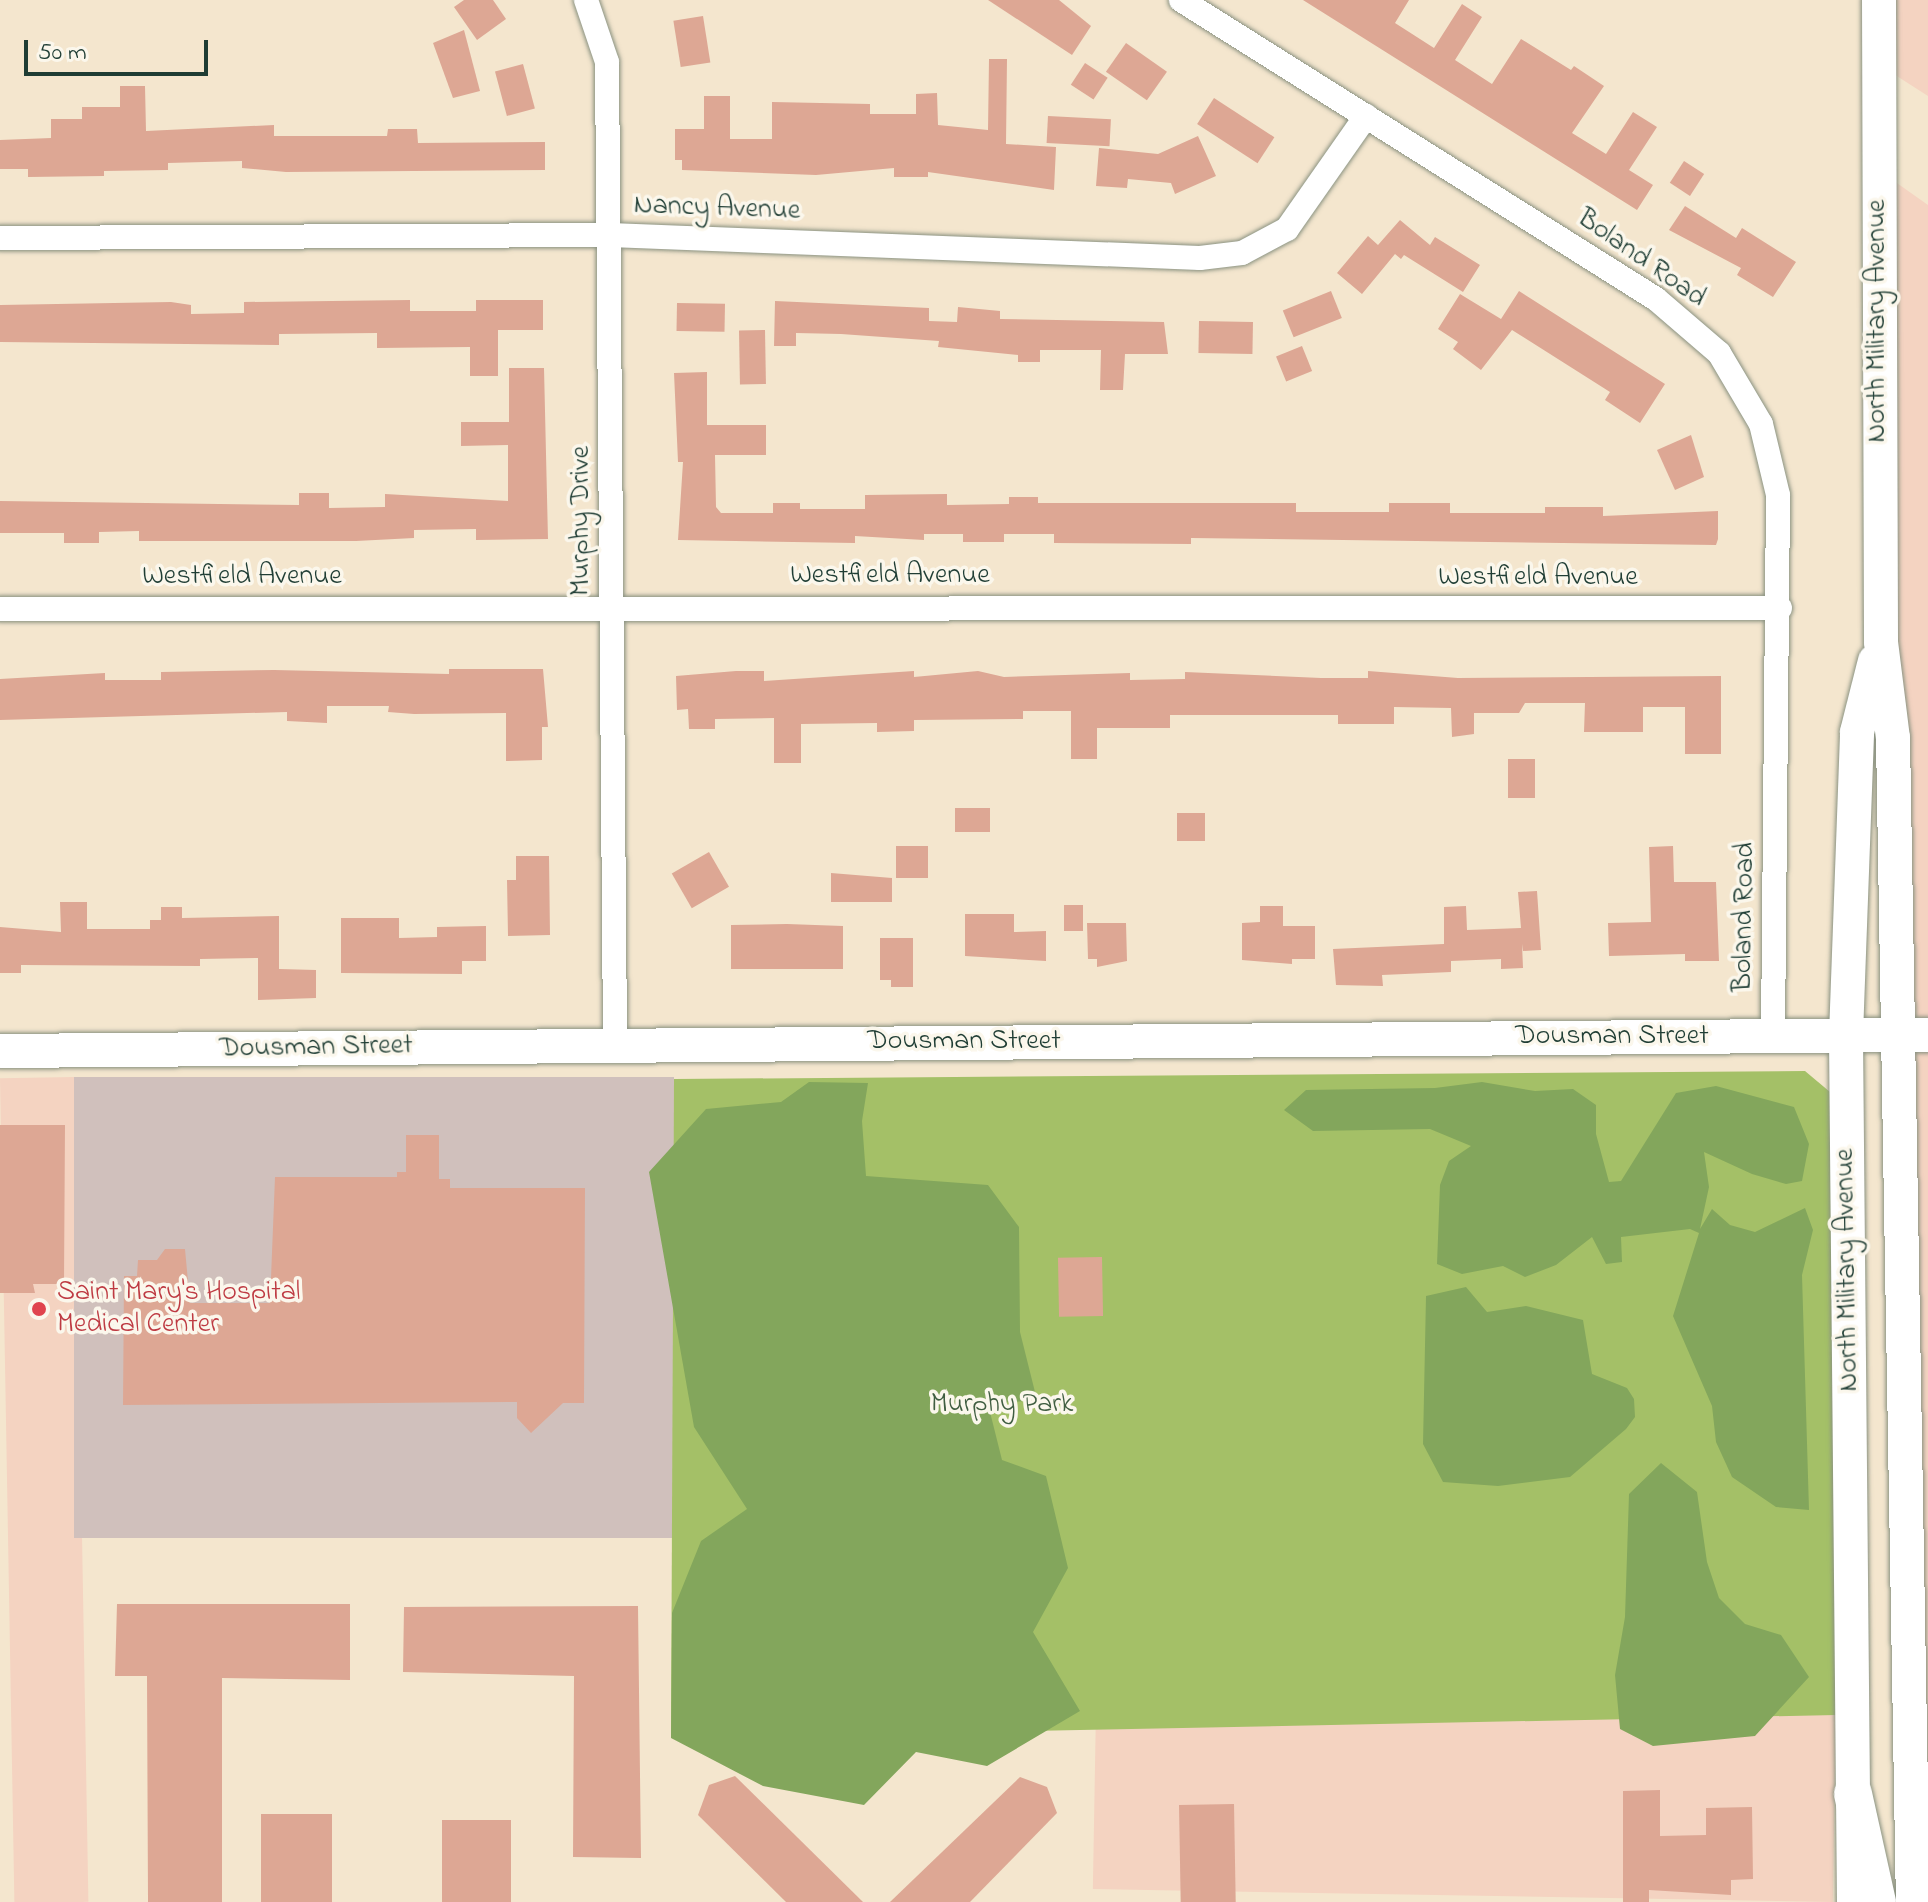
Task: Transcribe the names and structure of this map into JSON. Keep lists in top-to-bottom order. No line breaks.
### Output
{"streets":{"main road":["North Military Avenue","Dousman Street"],"street":["Nancy Avenue","Boland Road","Murphy Drive","Westfield Avenue"]},"crossings":[["Nancy Avenue","Boland Road"],["Nancy Avenue","Murphy Drive"],["Boland Road","Westfield Avenue"],["Boland Road","Dousman Street"],["North Military Avenue","Dousman Street"],["Murphy Drive","Westfield Avenue"],["Murphy Drive","Dousman Street"]],"parks":["Murphy Park"],"places":["Saint Mary's Hospital Medical Center"],"scale_bar":"50 m"}
